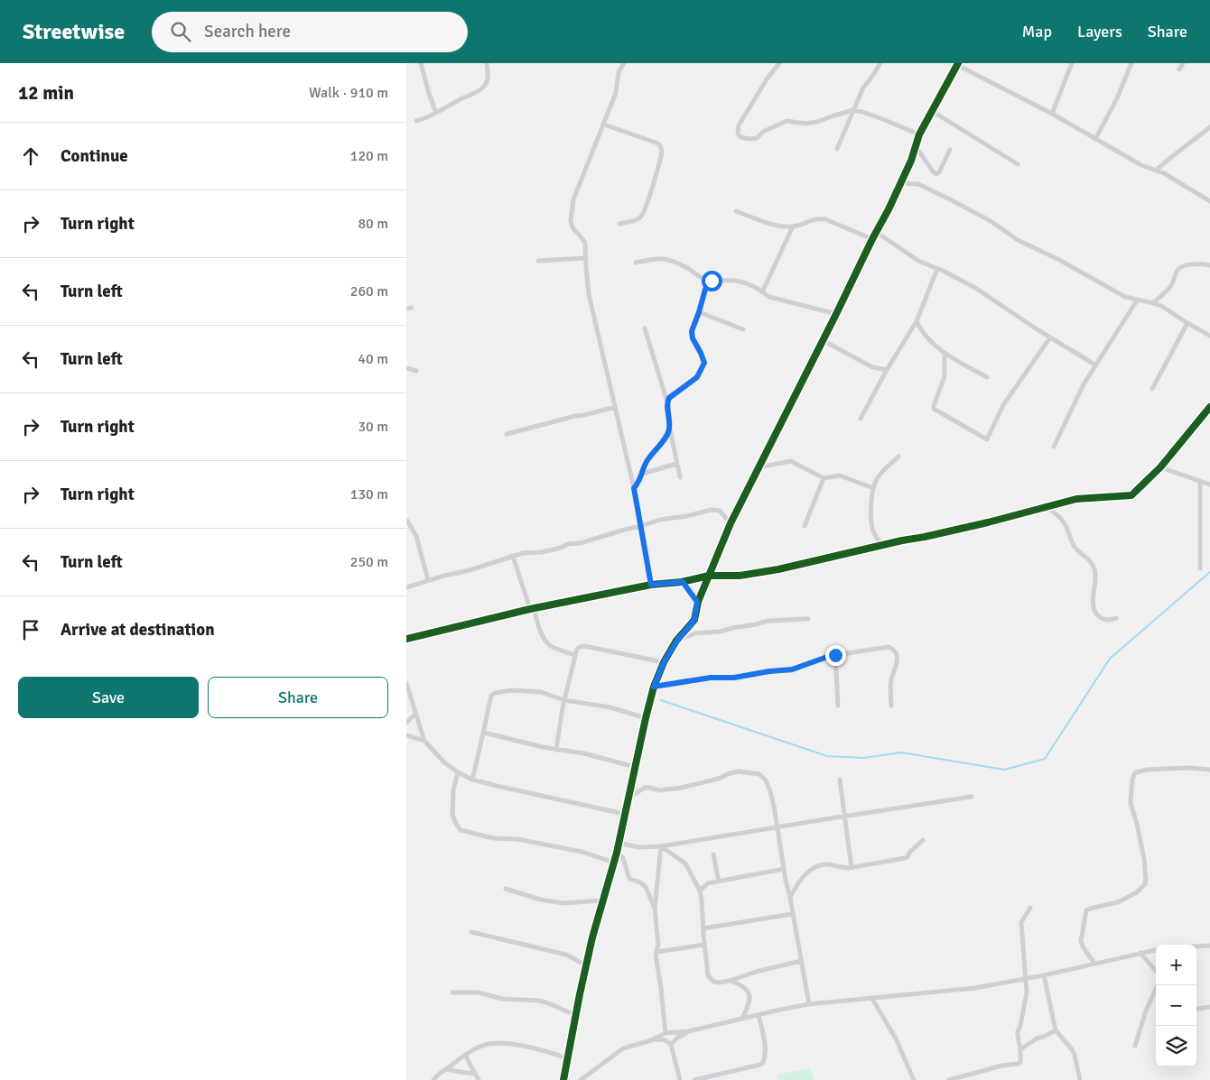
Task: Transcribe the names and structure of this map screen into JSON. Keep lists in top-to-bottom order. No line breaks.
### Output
{"page":{"header":"Streetwise","search":"Search here","nav":["Map","Layers","Share"],"heading":["12 min","Walk · 910 m"],"list":[["Continue","120 m"],["Turn right","80 m"],["Turn left","260 m"],["Turn left","40 m"],["Turn right","30 m"],["Turn right","130 m"],["Turn left","250 m"],"Arrive at destination"],"buttons":["Save","Share"],"map_buttons":["+","−"]}}
